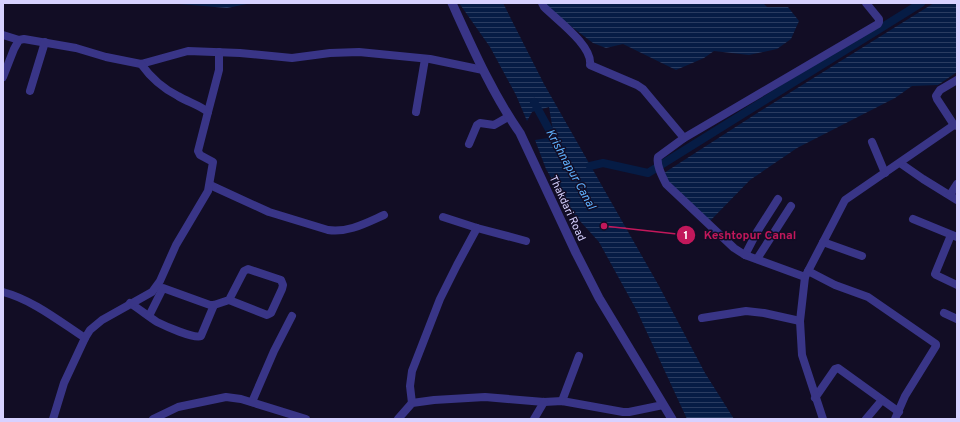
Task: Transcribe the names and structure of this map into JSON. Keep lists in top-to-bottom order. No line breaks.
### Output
{"streets":{"street":["Thakdari Road"]},"water":["Krishnapur Canal"],"places":["Keshtopur Canal"]}
